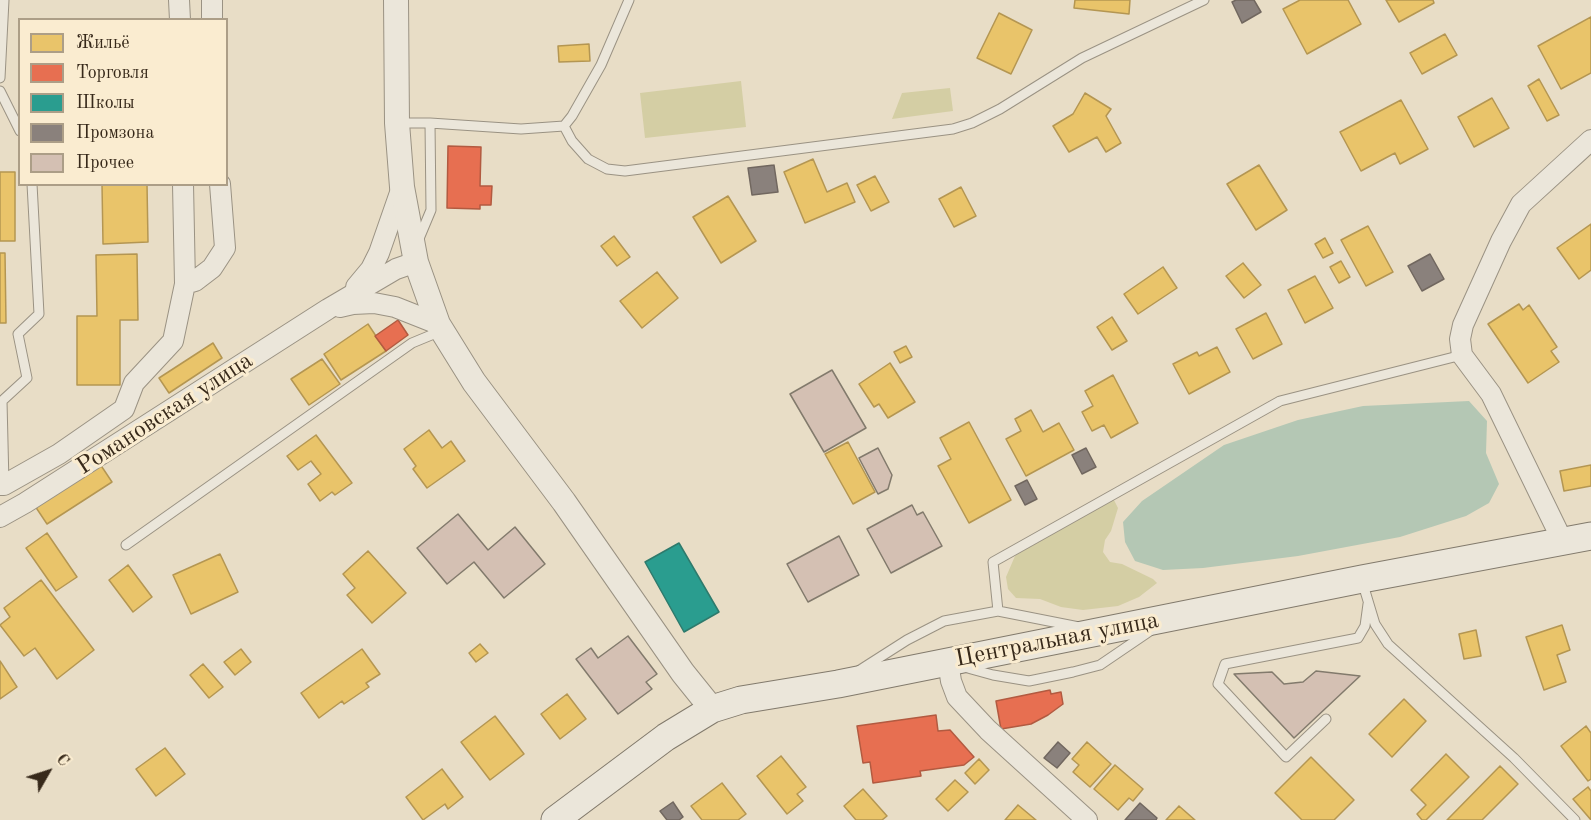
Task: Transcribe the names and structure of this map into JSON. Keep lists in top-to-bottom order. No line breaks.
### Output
{"streets":{"main road":["Центральная улица"],"street":["Романовская улица"]},"legend":["Жильё","Торговля","Школы","Промзона","Прочее"],"north":"top right"}
